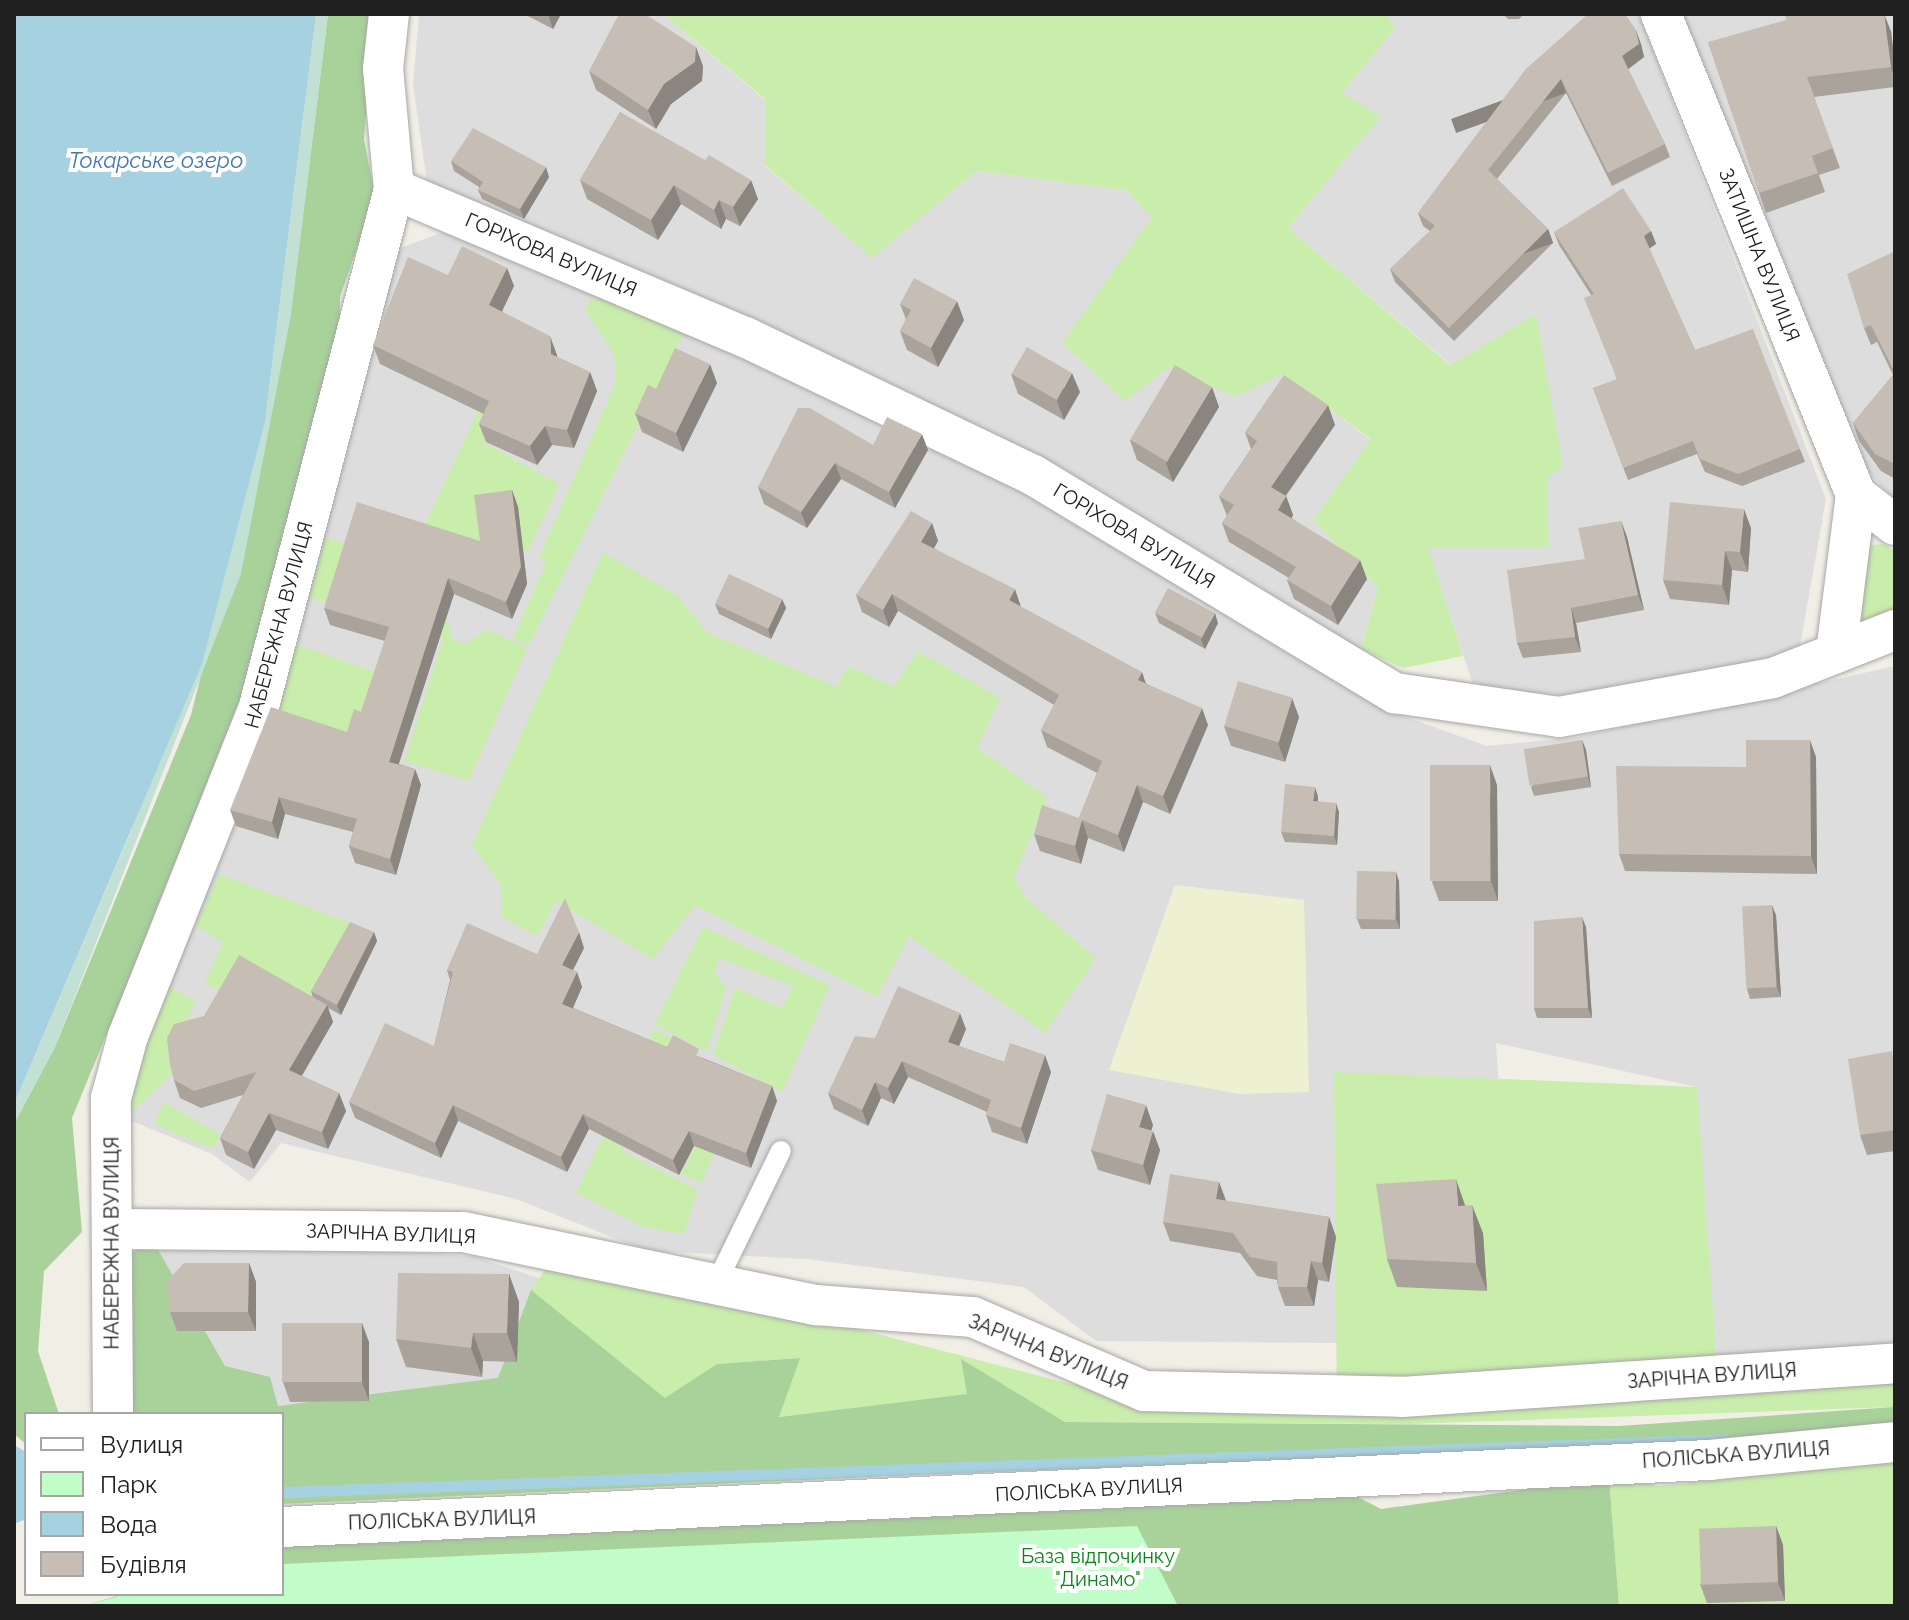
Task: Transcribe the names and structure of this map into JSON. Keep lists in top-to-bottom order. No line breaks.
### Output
{"streets":{"street":["ГОРІХОВА ВУЛИЦЯ","ЗАТИШНА ВУЛИЦЯ","НАБЕРЕЖНА ВУЛИЦЯ","ЗАРІЧНА ВУЛИЦЯ","ПОЛІСЬКА ВУЛИЦЯ"]},"crossings":[["ГОРІХОВА ВУЛИЦЯ","ЗАТИШНА ВУЛИЦЯ"],["ГОРІХОВА ВУЛИЦЯ","НАБЕРЕЖНА ВУЛИЦЯ"],["НАБЕРЕЖНА ВУЛИЦЯ","ЗАРІЧНА ВУЛИЦЯ"]],"water":["Токарське озеро"],"parks":["База відпочинку \"Динамо\""],"legend":["Вулиця","Парк","Вода","Будівля"]}
